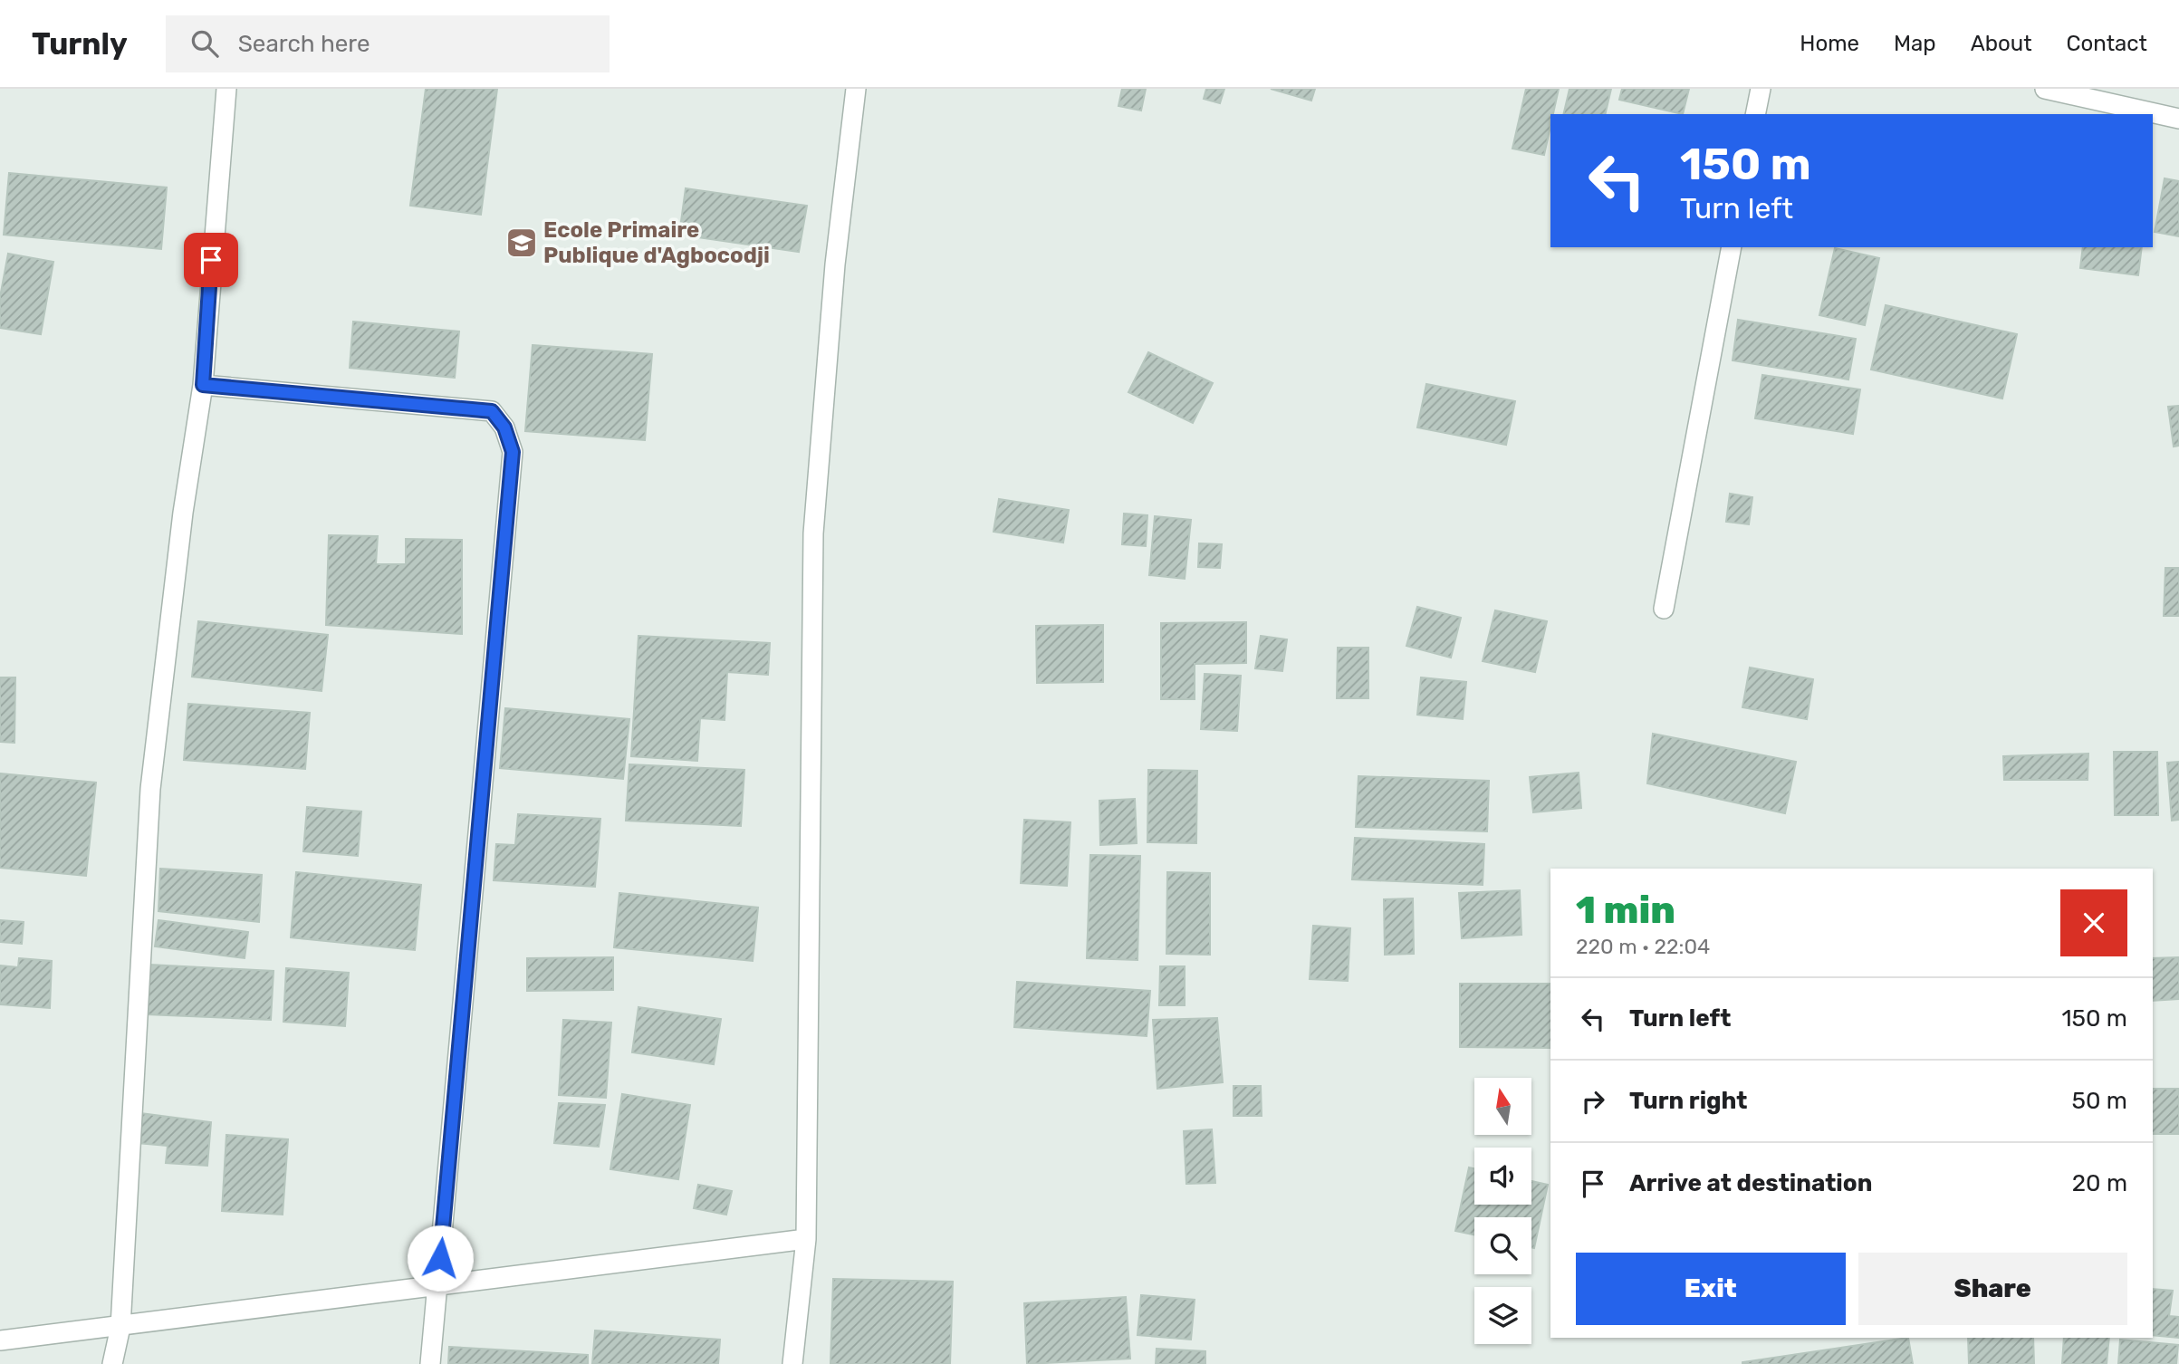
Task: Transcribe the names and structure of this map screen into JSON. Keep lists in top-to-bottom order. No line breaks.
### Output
{"places":{"school or university":["Ecole Primaire Publique d'Agbocodji"]},"north":"top","page":{"header":"Turnly","search":"Search here","nav":["Home","Map","About","Contact"],"turn":["150 m","Turn left"],"heading":["1 min","220 m · 22:04"],"list":[{"name":"Turn left","value":"150 m"},{"name":"Turn right","value":"50 m"},{"name":"Arrive at destination","value":"20 m"}],"buttons":["Exit","Share"]}}
